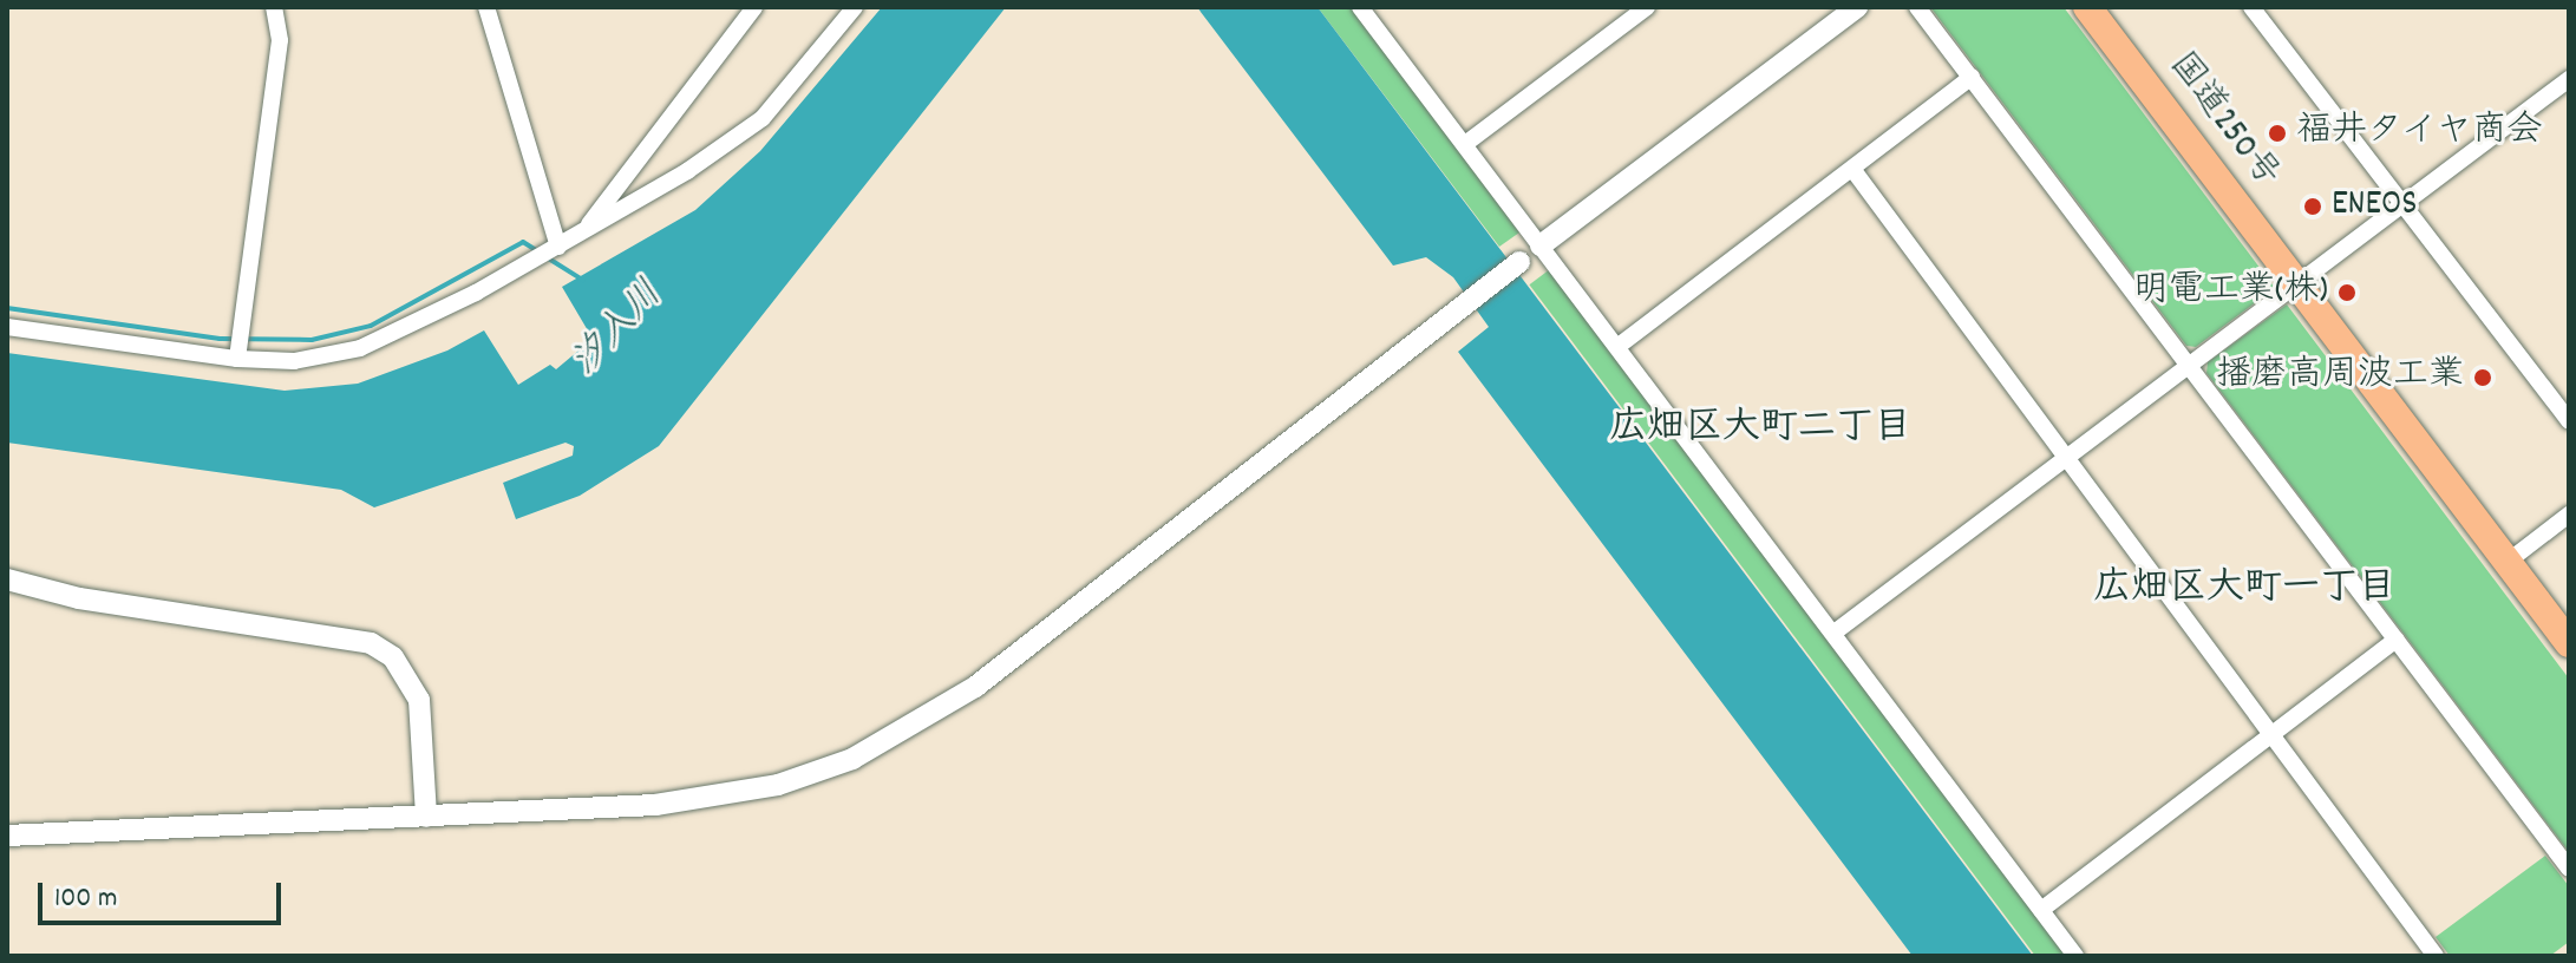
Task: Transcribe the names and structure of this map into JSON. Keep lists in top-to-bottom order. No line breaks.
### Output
{"streets":{"highway":["国道250号"]},"districts":["広畑区大町二丁目","広畑区大町一丁目"],"water":["汐入川"],"places":["福井タイヤ商会","ENEOS","明電工業(株)","播磨高周波工業"],"scale_bar":"100 m"}
